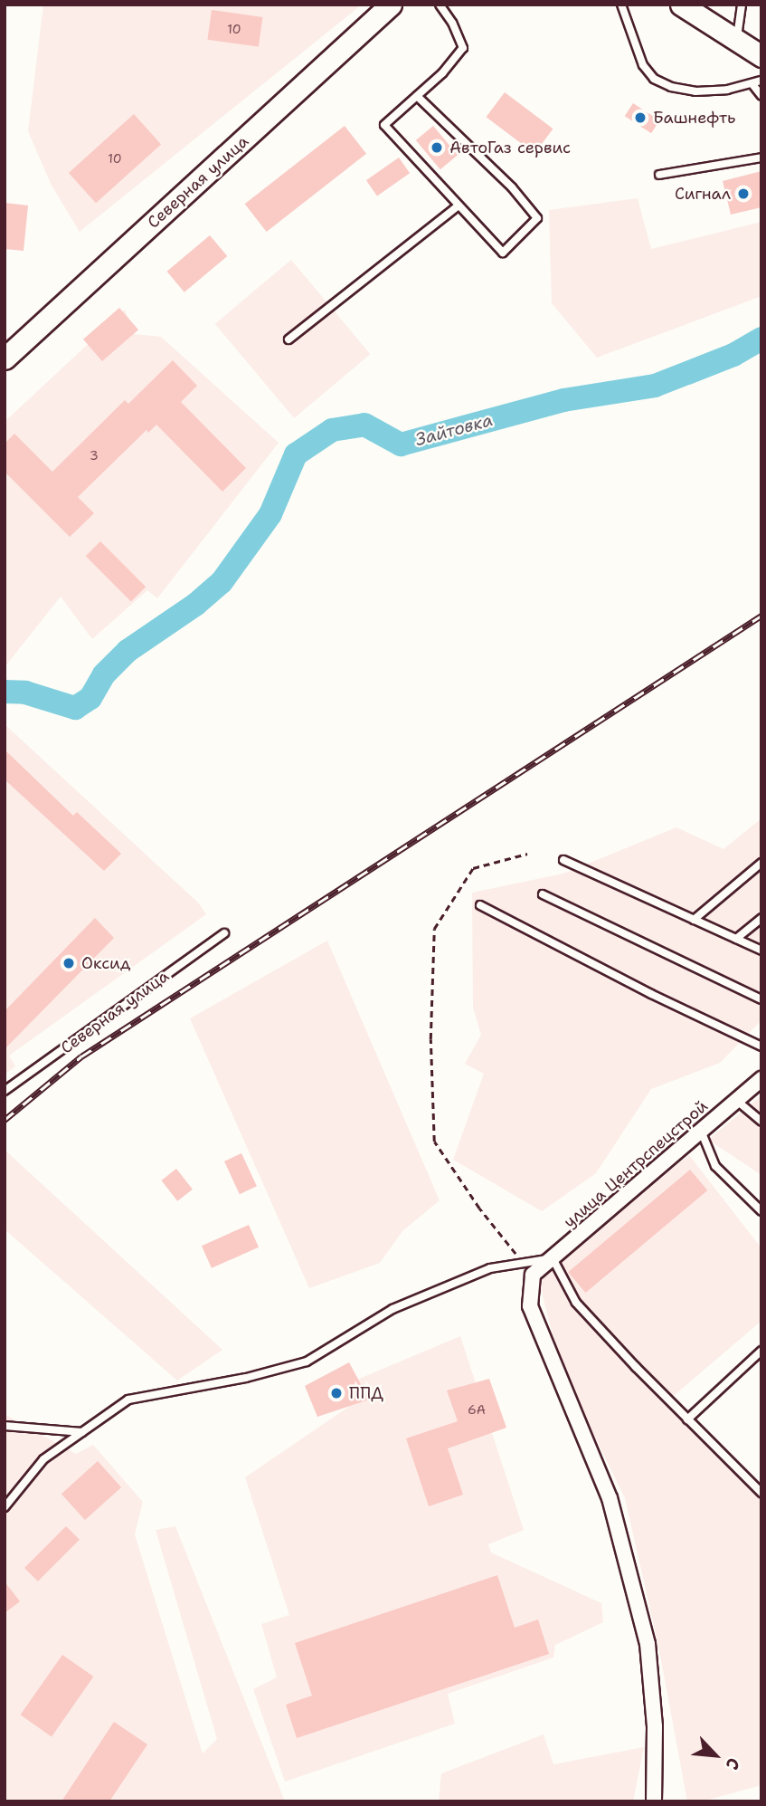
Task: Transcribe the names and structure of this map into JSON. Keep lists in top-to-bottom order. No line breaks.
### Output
{"streets":{"main road":["Северная улица"],"street":["улица Центрспецстрой"]},"water":["Зайтовка"],"places":["Башнефть","АвтоГаз сервис","Сигнал","Оксид","ППД"],"house_numbers":["10","10","3","6А"],"north":"bottom right"}
